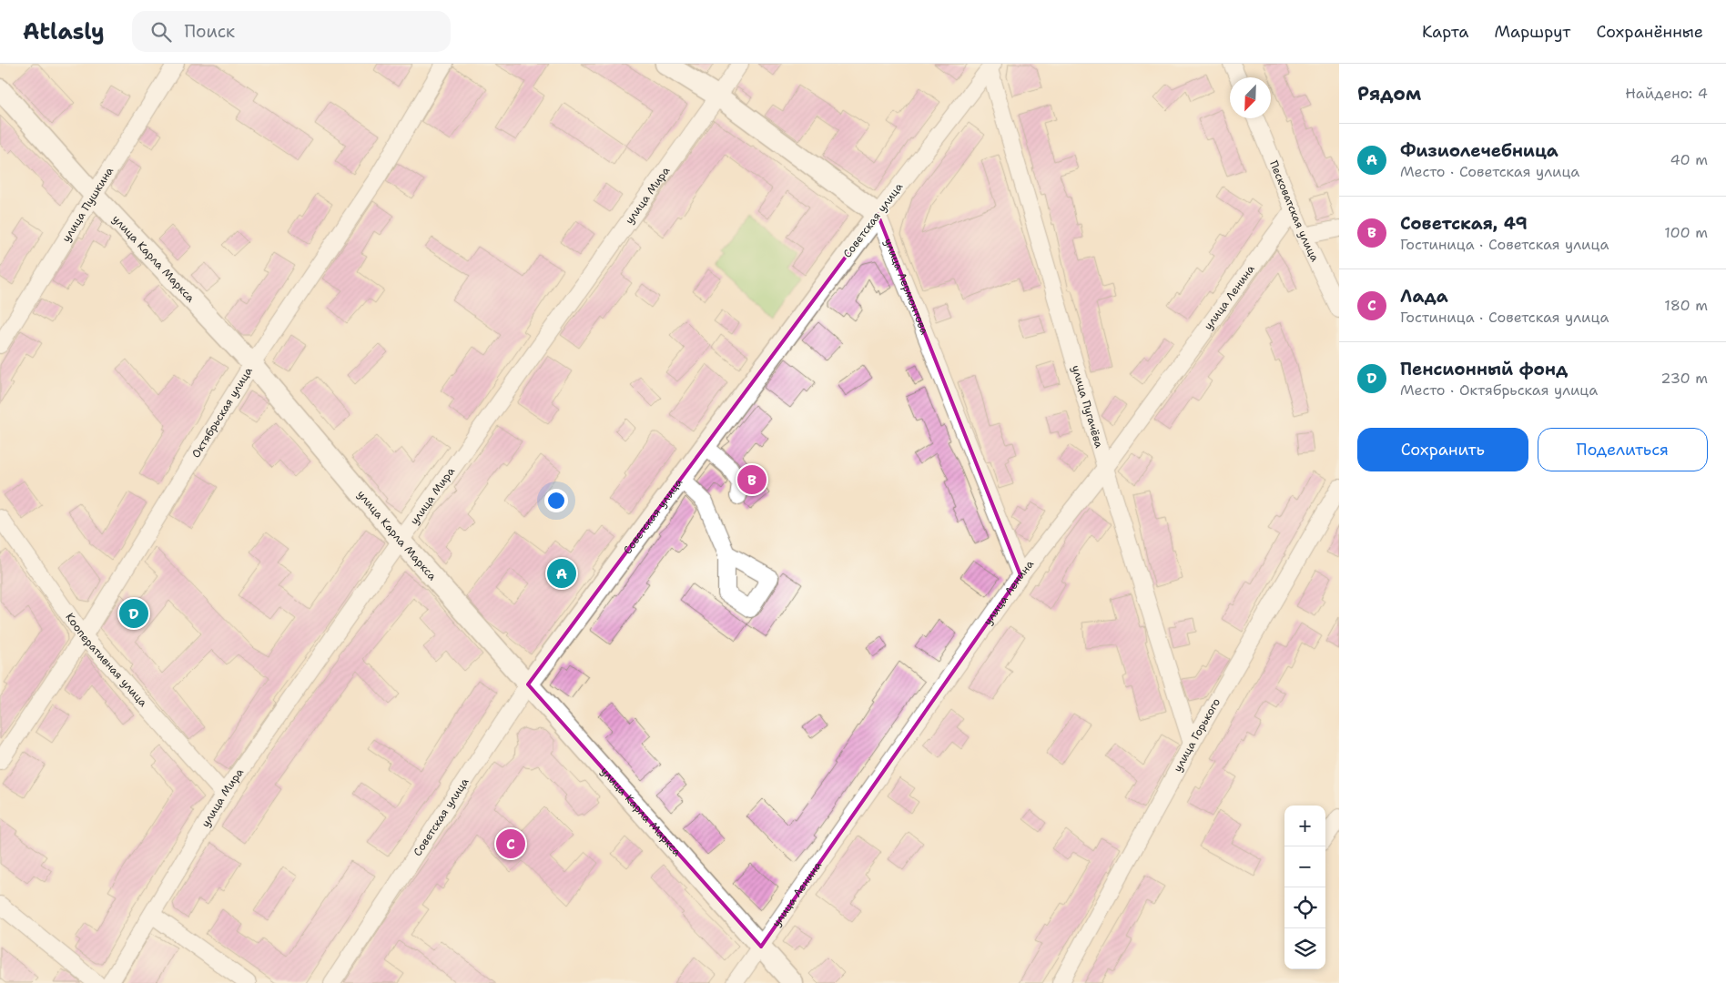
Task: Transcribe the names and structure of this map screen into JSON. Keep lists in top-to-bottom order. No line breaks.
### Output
{"streets":{"main road":["Советская улица","улица Карла Маркса"],"street":["улица Мира","улица Пушкина","Песковатская улица","улица Лермонтова","улица Ленина","улица Пугачёва","Октябрьская улица","Кооперативная улица","улица Горького"]},"crossings":[["улица Мира","улица Карла Маркса"],["улица Мира","Кооперативная улица"],["улица Пушкина","улица Карла Маркса"],["Песковатская улица","улица Ленина"],["Советская улица","улица Карла Маркса"],["Советская улица","улица Лермонтова"],["Советская улица","улица Пугачёва"],["улица Карла Маркса","улица Ленина"],["улица Карла Маркса","Октябрьская улица"],["улица Лермонтова","улица Ленина"],["улица Ленина","улица Пугачёва"],["улица Пугачёва","улица Горького"],["Октябрьская улица","Кооперативная улица"]],"north":"bottom left","page":{"header":"Atlasly","search":"Поиск","nav":["Карта","Маршрут","Сохранённые"],"heading":["Рядом","Найдено: 4"],"list":[{"mark":"A","name":"Физиолечебница","note":"Место · Советская улица","value":"40 m"},{"mark":"B","name":"Советская, 49","note":"Гостиница · Советская улица","value":"100 m"},{"mark":"C","name":"Лада","note":"Гостиница · Советская улица","value":"180 m"},{"mark":"D","name":"Пенсионный фонд","note":"Место · Октябрьская улица","value":"230 m"}],"buttons":["Сохранить","Поделиться"],"pins":["B","A","D","C"],"map_buttons":["+","−"]}}
